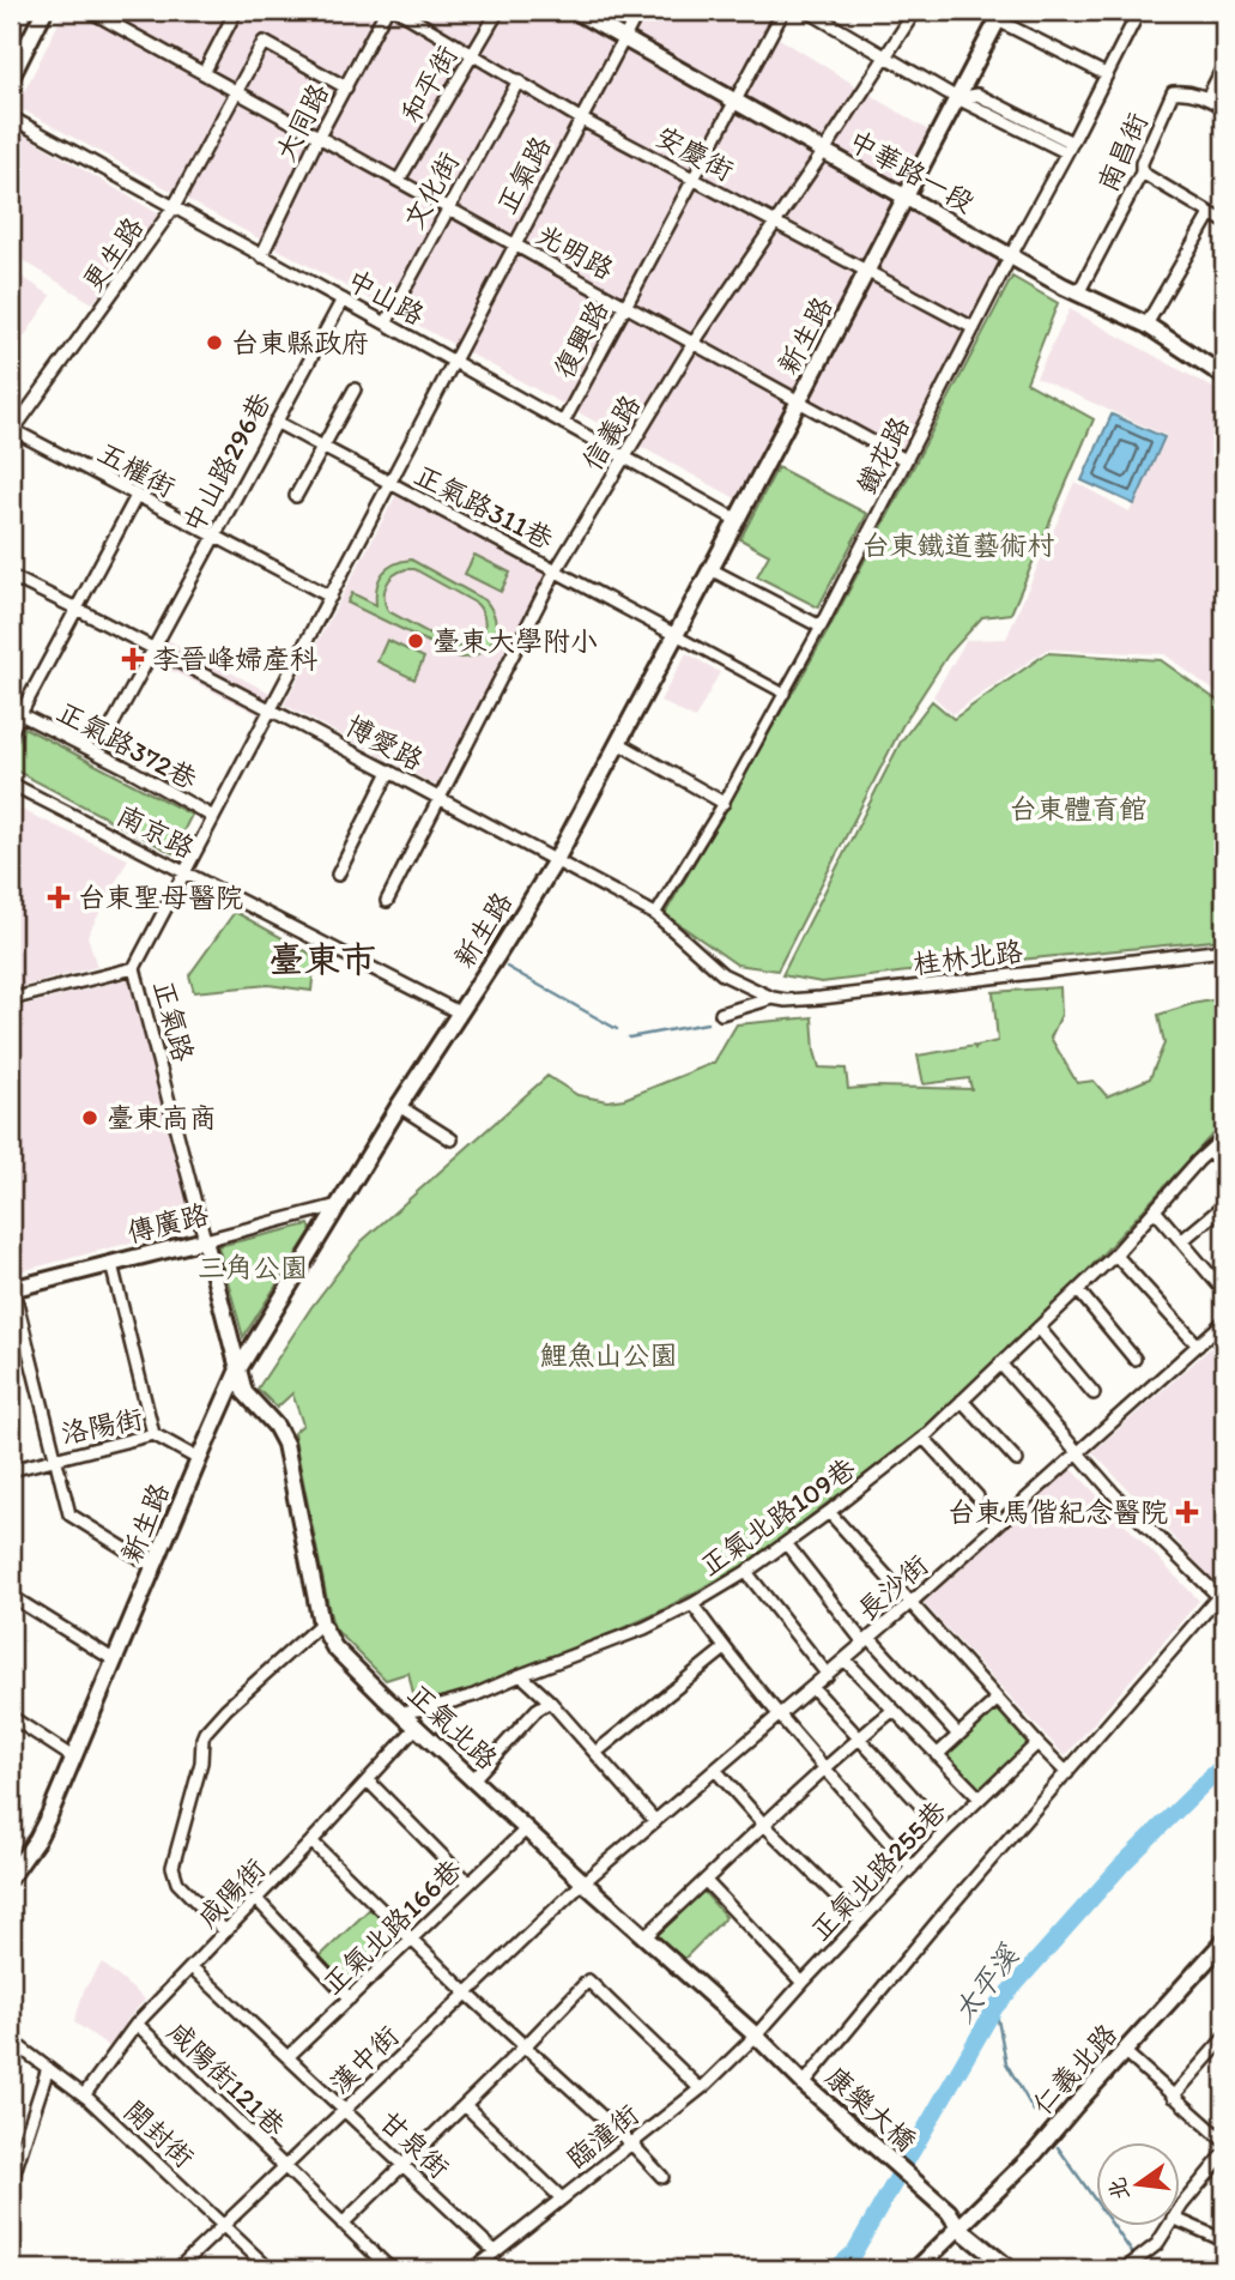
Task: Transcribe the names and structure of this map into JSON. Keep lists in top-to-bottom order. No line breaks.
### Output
{"streets":{"street":["和平街","大同路","南昌街","安慶街","中華路一段","正氣路","文化街","光明路","更生路","中山路","新生路","復興路","信義路","鐵花路","中山路296巷","五權街","正氣路311巷","博愛路","正氣路372巷","南京路","桂林北路","傳廣路","洛陽街","正氣北路109巷","長沙街","正氣北路","正氣北路255巷","咸陽街","正氣北路166巷","漢中街","仁義北路","咸陽街121巷","康樂大橋","開封街","臨潼街","甘泉街"]},"crossings":[["和平街","安慶街"],["和平街","光明路"],["大同路","光明路"],["大同路","更生路"],["大同路","中山路"],["南昌街","中華路一段"],["安慶街","正氣路"],["安慶街","文化街"],["安慶街","新生路"],["安慶街","復興路"],["安慶街","信義路"],["安慶街","鐵花路"],["中華路一段","正氣路"],["中華路一段","新生路"],["中華路一段","復興路"],["中華路一段","信義路"],["中華路一段","鐵花路"],["正氣路","光明路"],["正氣路","中山路"],["正氣路","新生路"],["正氣路","五權街"],["正氣路","正氣路311巷"],["正氣路","博愛路"],["正氣路","正氣路372巷"],["正氣路","南京路"],["正氣路","傳廣路"],["正氣路","正氣北路"],["文化街","光明路"],["文化街","中山路"],["光明路","更生路"],["光明路","新生路"],["光明路","復興路"],["光明路","信義路"],["光明路","鐵花路"],["更生路","中山路"],["更生路","五權街"],["中山路","新生路"],["中山路","復興路"],["中山路","信義路"],["中山路","中山路296巷"],["新生路","正氣路311巷"],["新生路","博愛路"],["新生路","南京路"],["新生路","傳廣路"],["新生路","洛陽街"],["新生路","正氣北路"],["信義路","正氣路311巷"],["信義路","博愛路"],["鐵花路","博愛路"],["中山路296巷","五權街"],["中山路296巷","正氣路311巷"],["中山路296巷","博愛路"],["博愛路","桂林北路"],["正氣北路109巷","正氣北路"],["長沙街","正氣北路"],["長沙街","漢中街"],["正氣北路","正氣北路255巷"],["正氣北路","咸陽街"],["正氣北路","正氣北路166巷"],["正氣北路","漢中街"],["正氣北路","康樂大橋"],["正氣北路","臨潼街"],["正氣北路255巷","康樂大橋"],["正氣北路255巷","臨潼街"],["咸陽街","咸陽街121巷"],["咸陽街","開封街"],["咸陽街","甘泉街"],["正氣北路166巷","甘泉街"],["漢中街","咸陽街121巷"],["漢中街","開封街"],["漢中街","甘泉街"],["仁義北路","康樂大橋"],["康樂大橋","臨潼街"],["臨潼街","甘泉街"]],"districts":["臺東市"],"water":["太平溪"],"parks":["台東鐵道藝術村","台東體育館","三角公園","鯉魚山公園"],"places":{"other":["台東縣政府","臺東大學附小","臺東高商"],"health":["李晉峰婦產科","台東聖母醫院","台東馬偕紀念醫院"]},"north":"left"}
